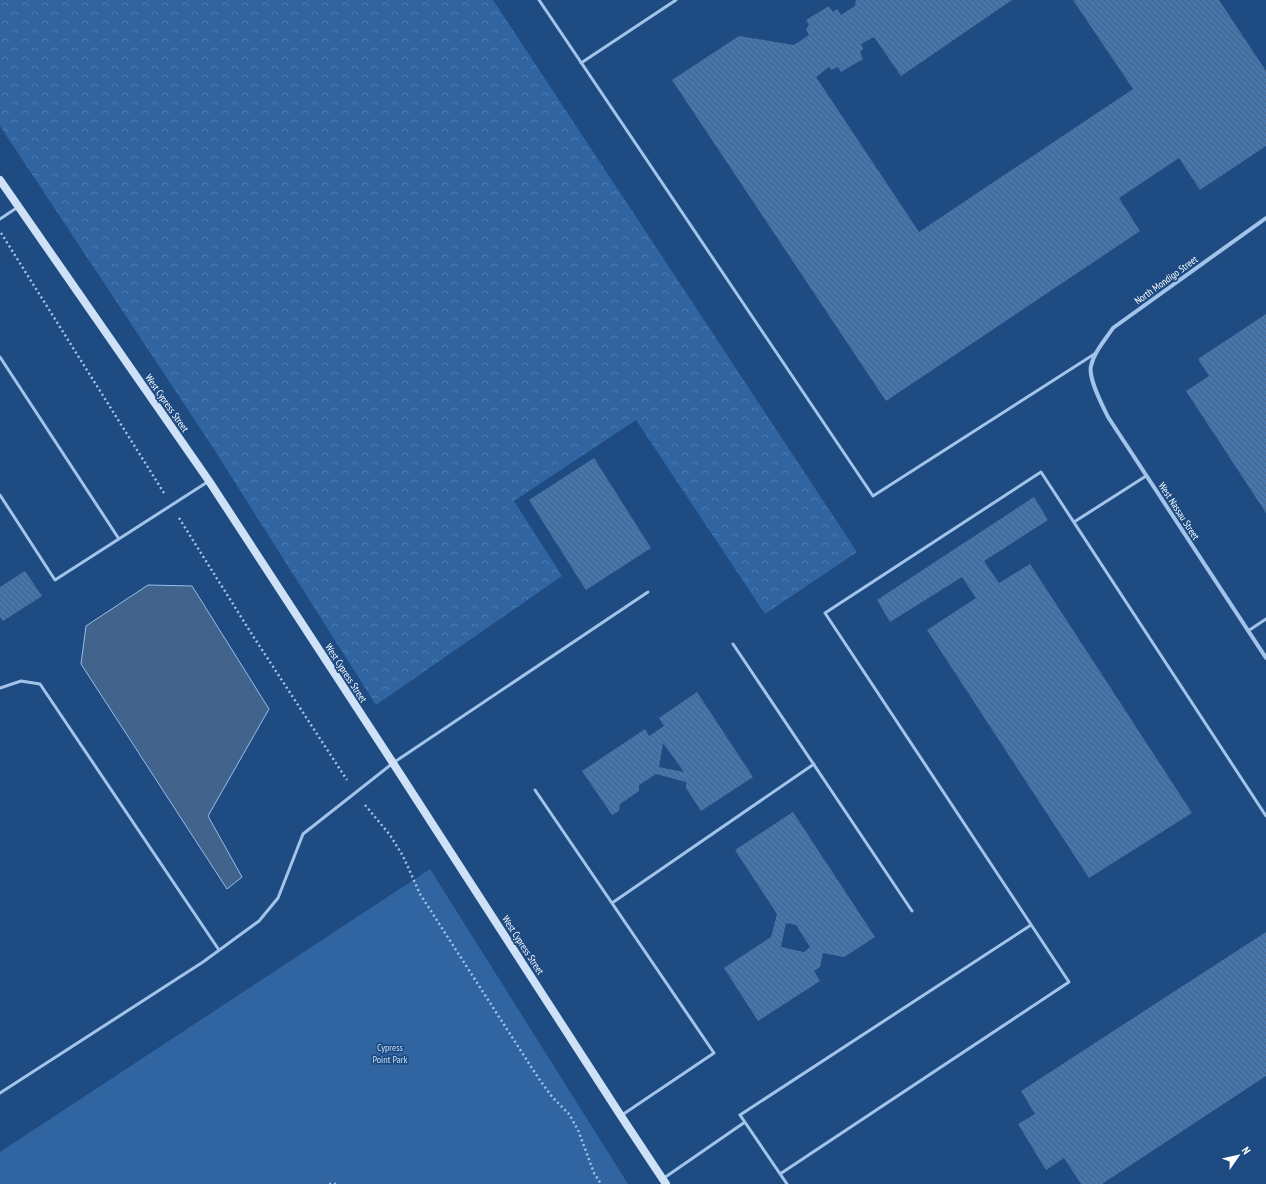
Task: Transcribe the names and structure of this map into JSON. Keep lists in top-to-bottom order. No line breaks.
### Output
{"streets":{"street":["North Mondigo Street","West Cypress Street","West Nassau Street"]},"crossings":[["North Mondigo Street","West Nassau Street"]],"parks":["Cypress Point Park"],"north":"top right"}
